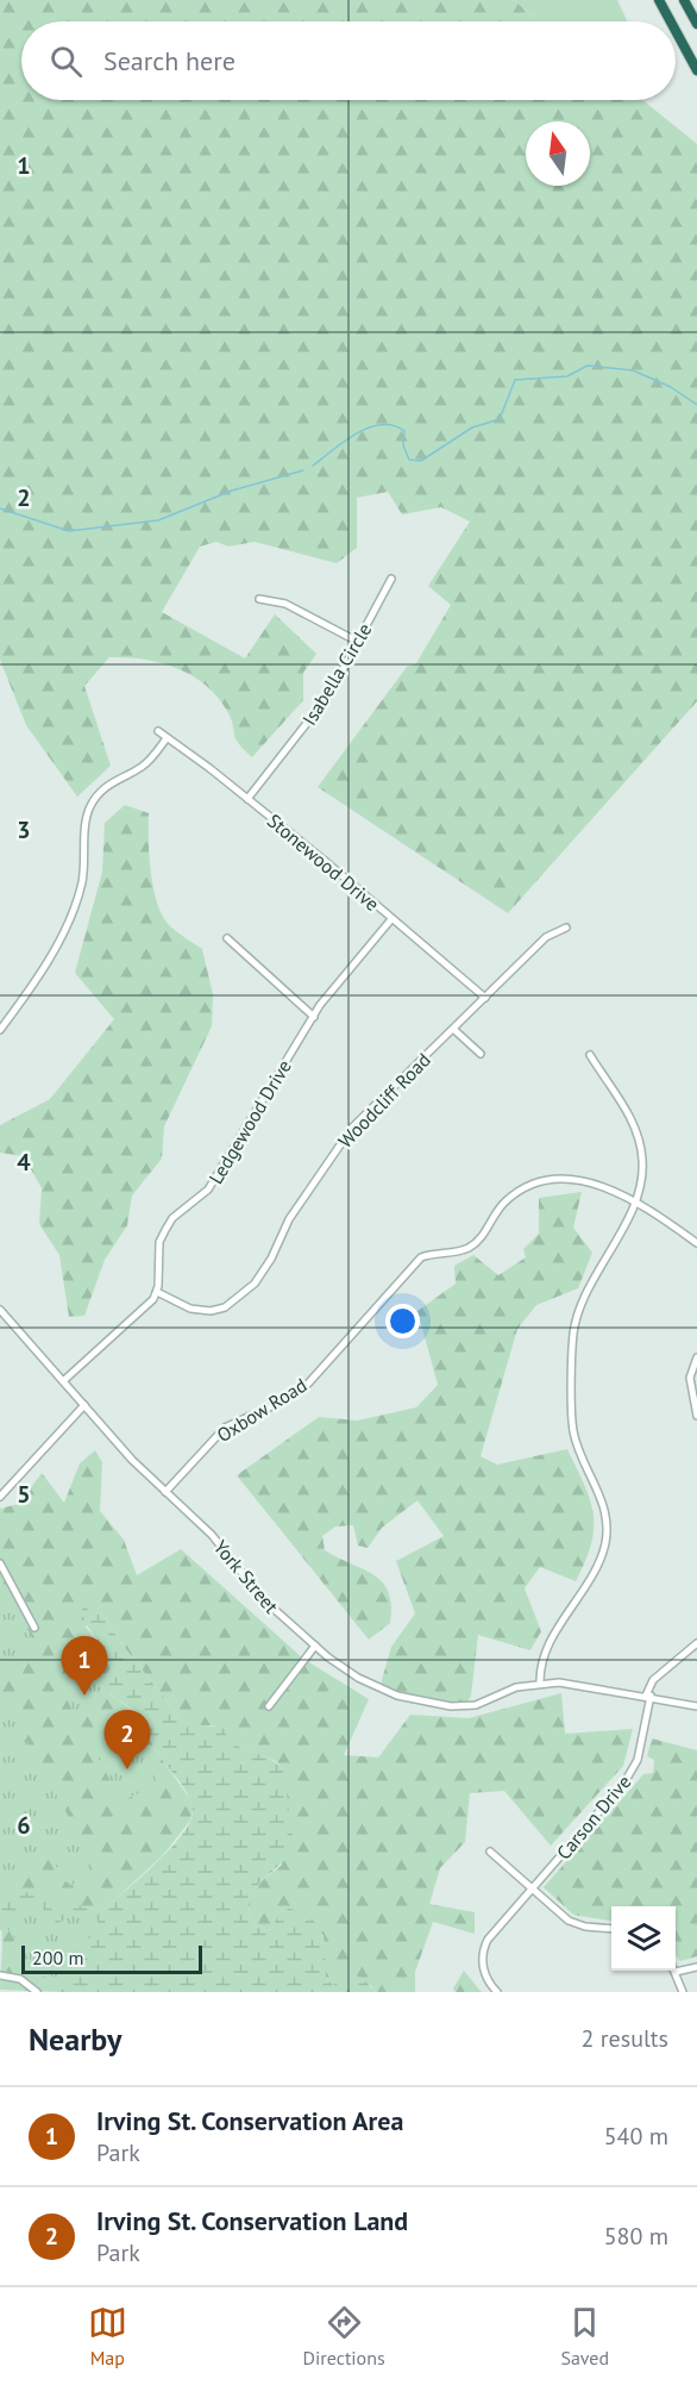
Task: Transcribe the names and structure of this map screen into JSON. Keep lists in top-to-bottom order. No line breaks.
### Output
{"streets":{"street":["Isabella Circle","Stonewood Drive","Woodcliff Road","Ledgewood Drive","Oxbow Road","York Street","Carson Drive"]},"crossings":[["Isabella Circle","Stonewood Drive"],["Stonewood Drive","Woodcliff Road"],["Stonewood Drive","Ledgewood Drive"],["Woodcliff Road","Ledgewood Drive"],["Oxbow Road","York Street"],["York Street","Carson Drive"]],"scale_bar":"200 m","north":"top","page":{"search":"Search here","pins":["1","2"],"scale":"200 m","heading":["Nearby","2 results"],"list":[{"mark":"1","name":"Irving St. Conservation Area","note":"Park","value":"540 m"},{"mark":"2","name":"Irving St. Conservation Land","note":"Park","value":"580 m"}],"nav":["Map","Directions","Saved"]},"grid":{"rows":["1","2","3","4","5","6"]}}
